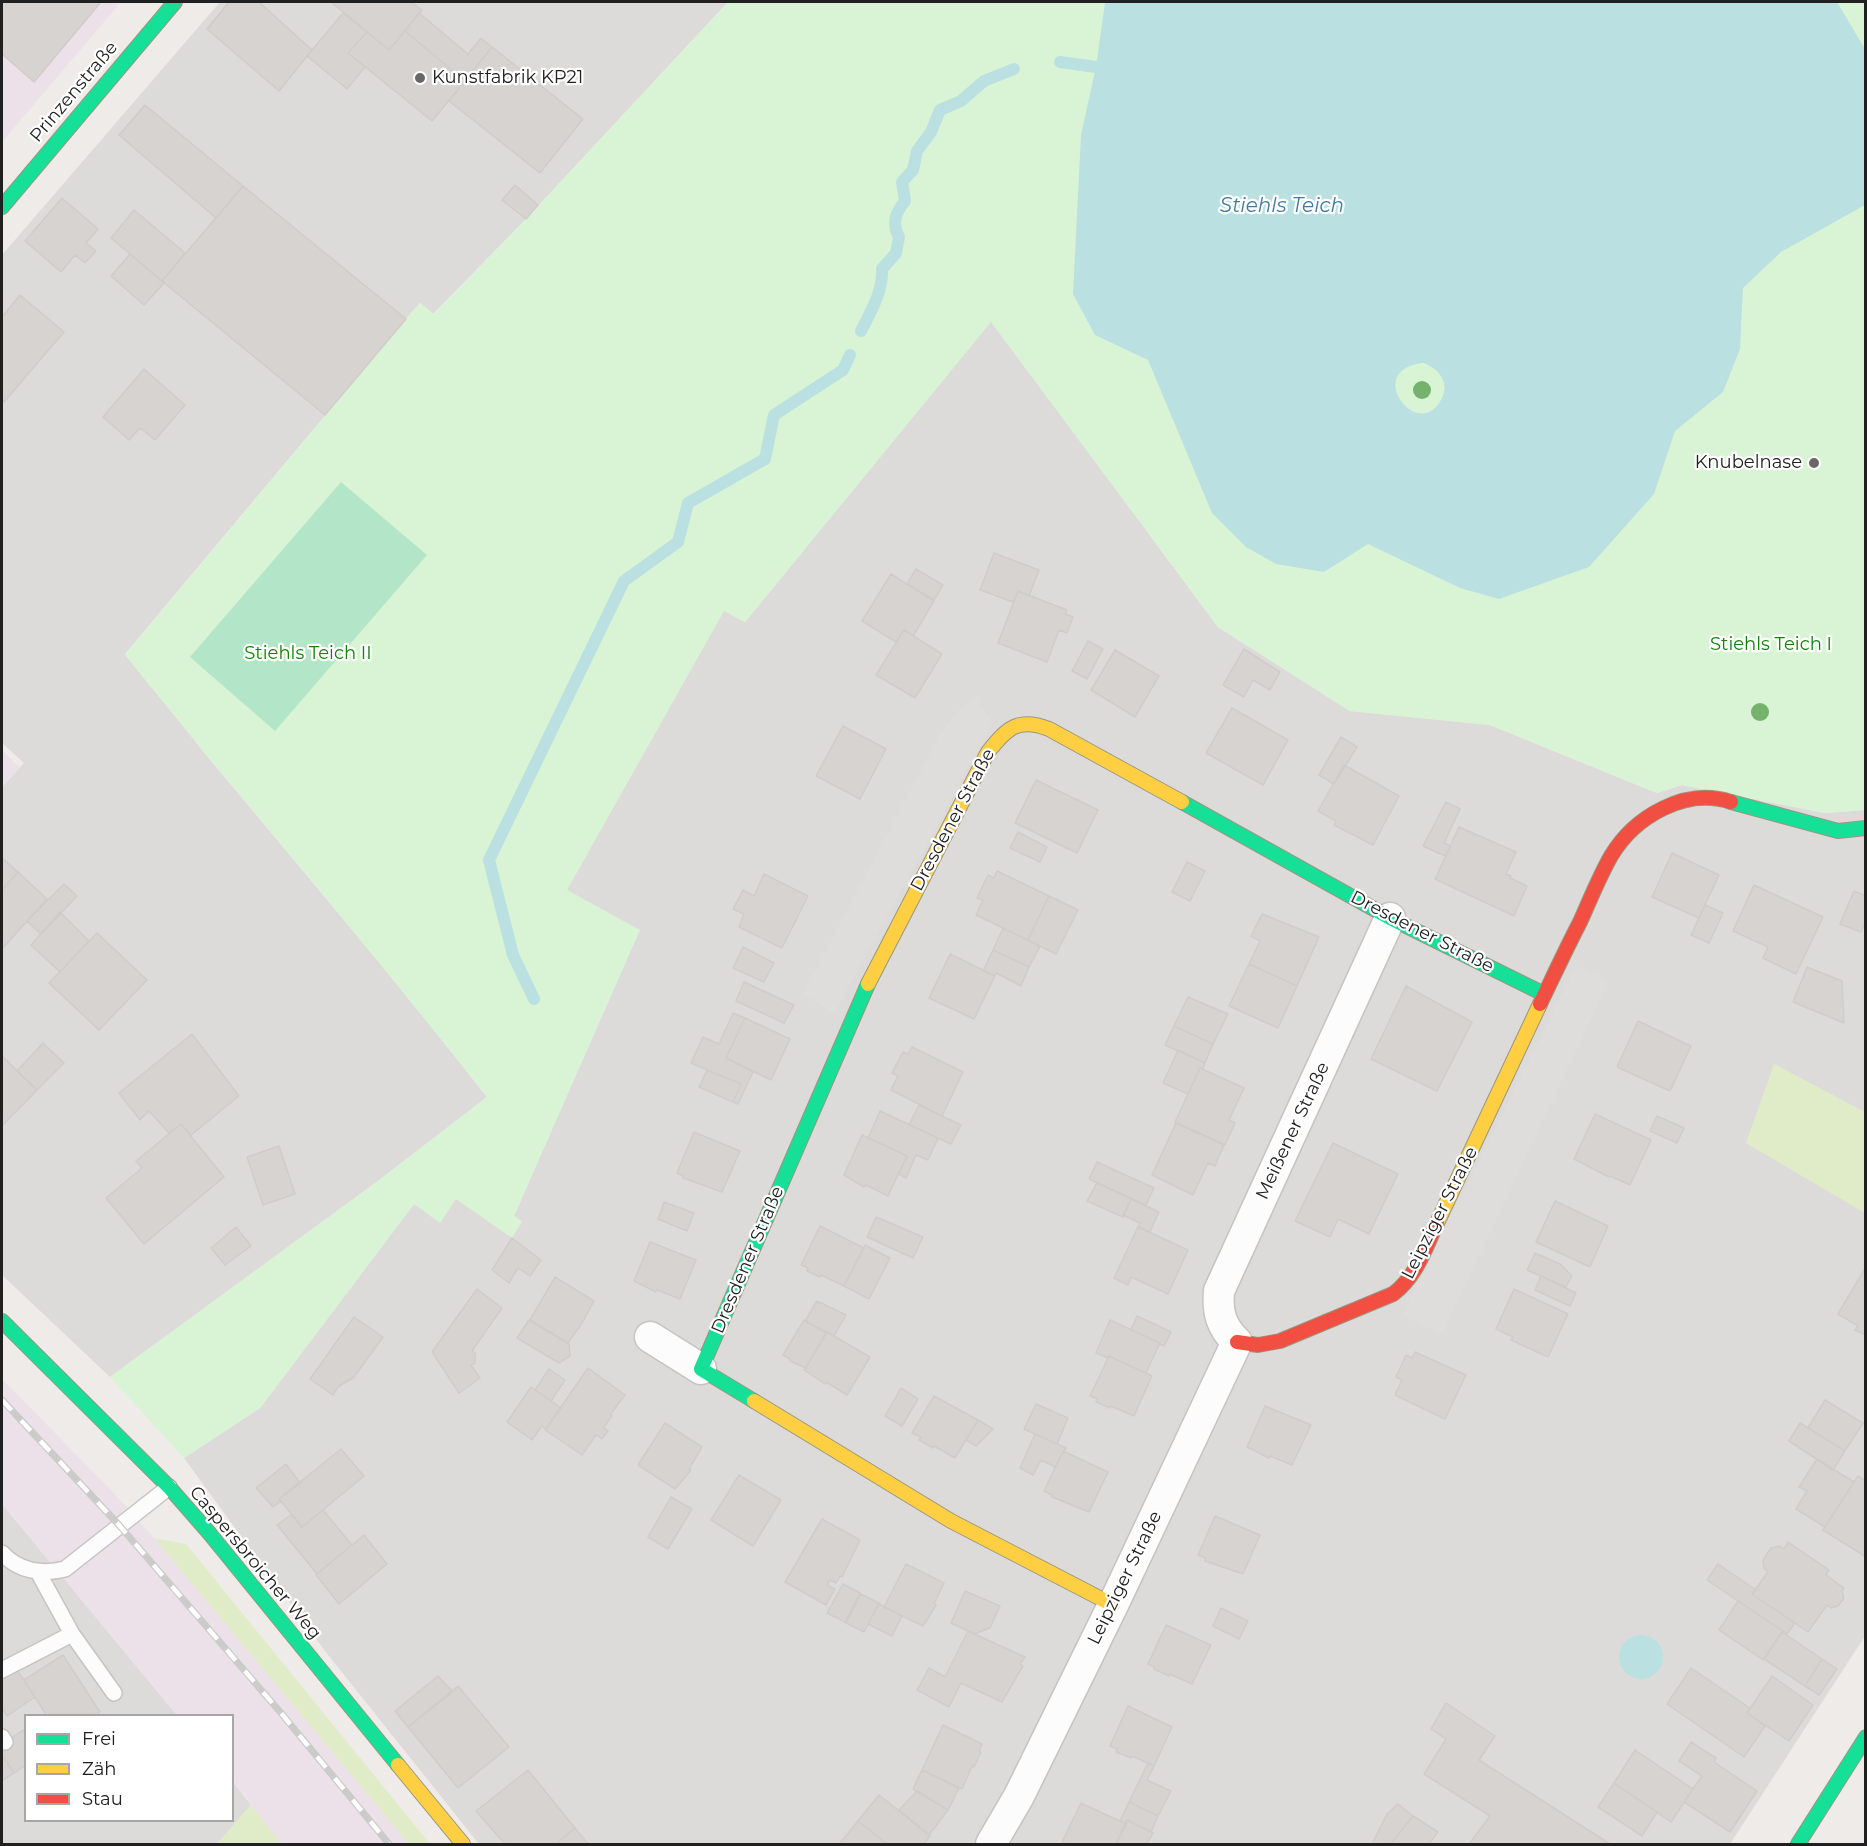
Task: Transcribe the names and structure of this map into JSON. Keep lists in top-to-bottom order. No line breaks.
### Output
{"streets":{"street":["Prinzenstraße","Dresdener Straße","Meißener Straße","Leipziger Straße","Caspersbroicher Weg"]},"crossings":[["Dresdener Straße","Meißener Straße"],["Dresdener Straße","Leipziger Straße"],["Meißener Straße","Leipziger Straße"]],"water":["Stiehls Teich"],"parks":["Stiehls Teich I","Stiehls Teich II"],"places":["Kunstfabrik KP21","Knubelnase"],"legend":["Frei","Zäh","Stau"]}
